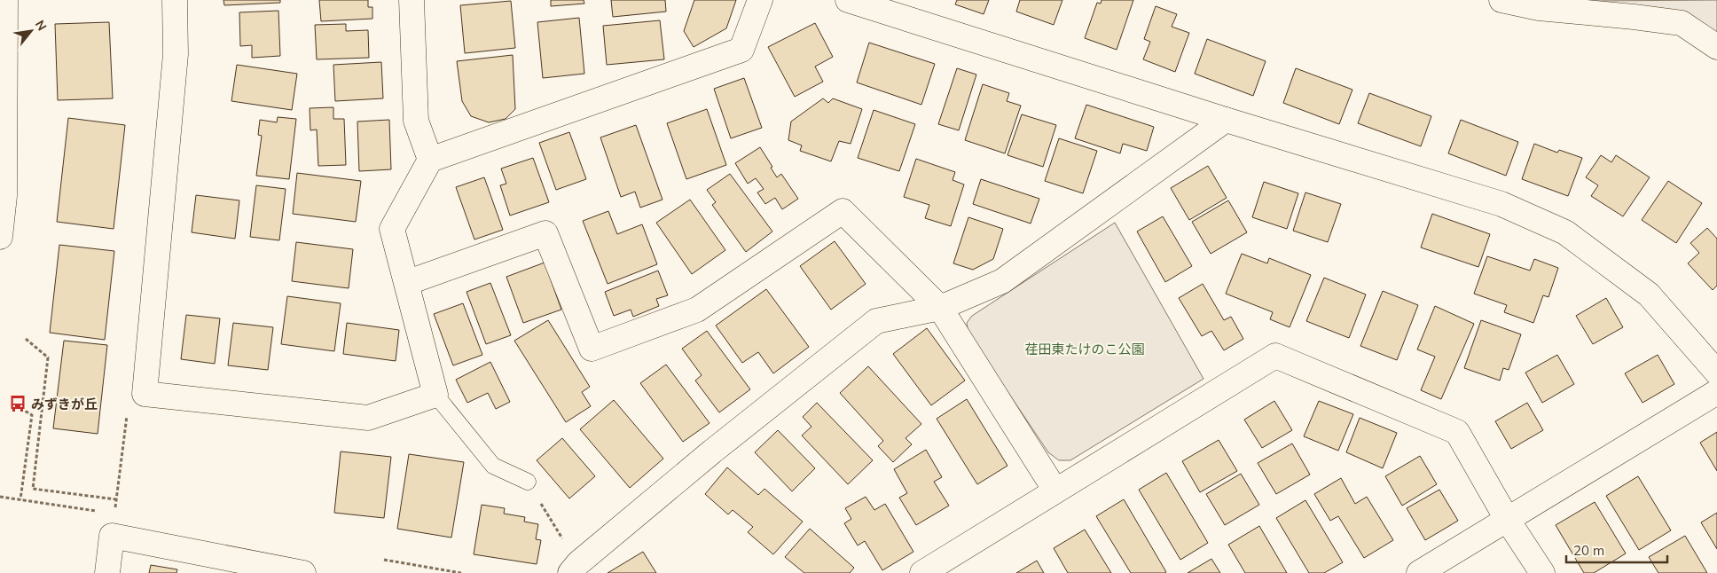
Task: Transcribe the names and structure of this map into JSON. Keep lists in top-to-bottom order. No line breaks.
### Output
{"parks":["荏田東たけのこ公園"],"places":{"bus stop":["みずきが丘"]},"scale_bar":"20 m","north":"top right"}
